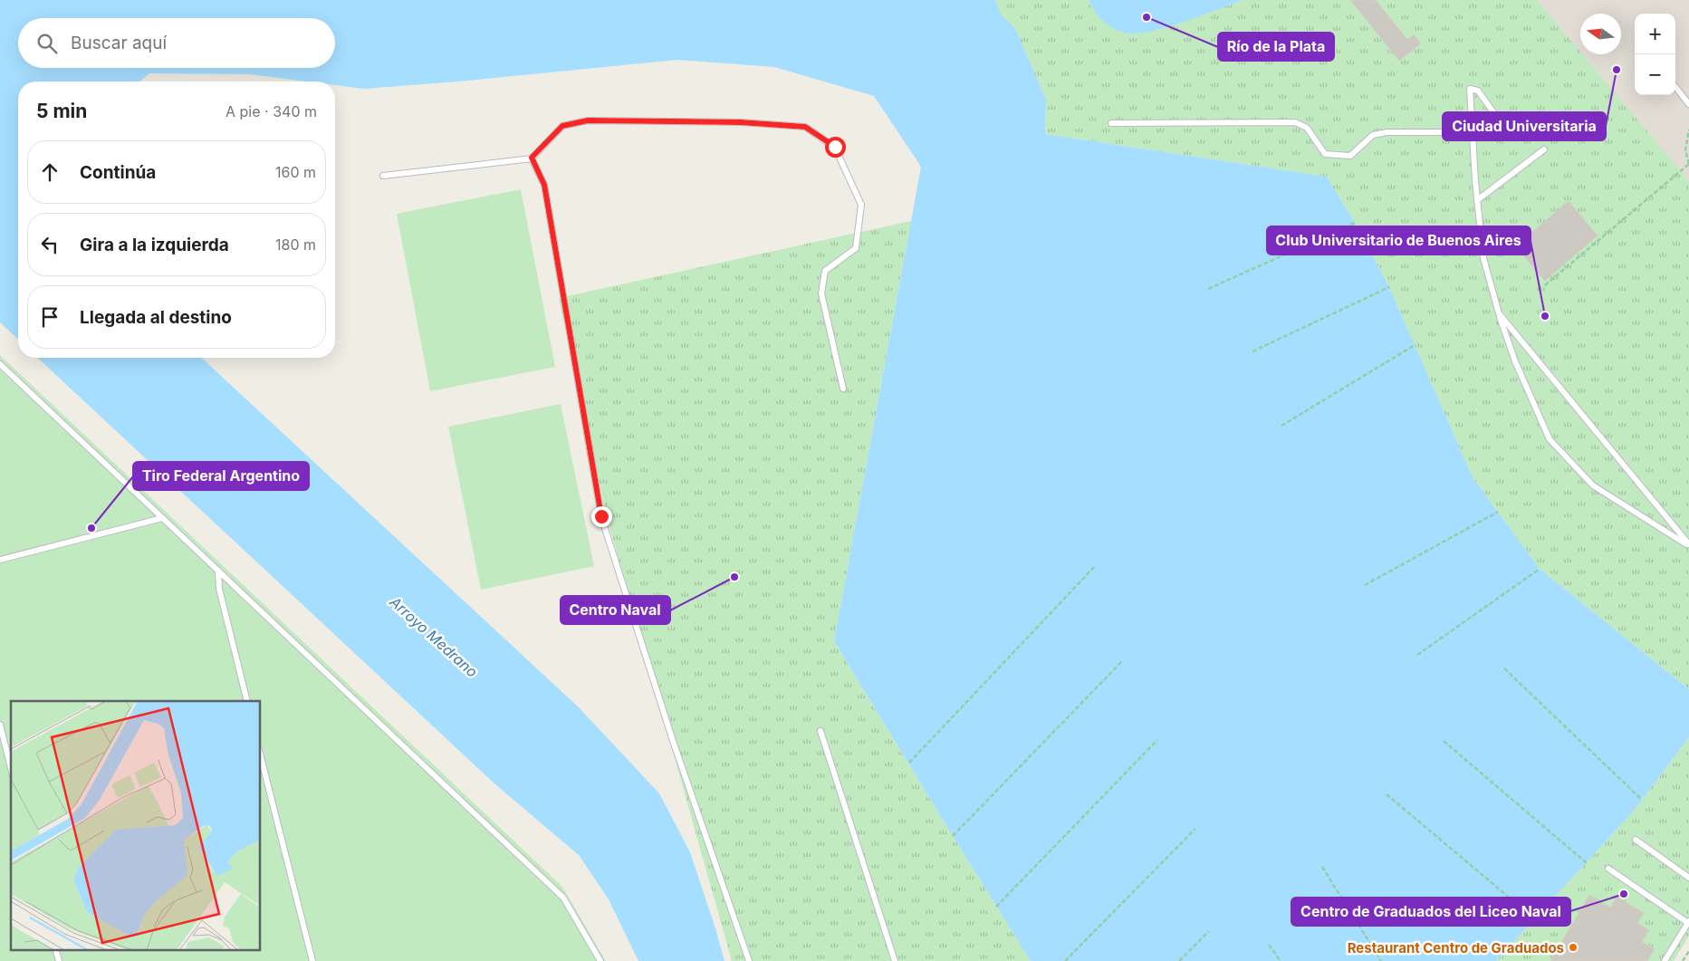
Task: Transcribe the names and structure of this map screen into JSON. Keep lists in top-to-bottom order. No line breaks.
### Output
{"water":["Arroyo Medrano"],"places":["Río de la Plata","Ciudad Universitaria","Club Universitario de Buenos Aires","Tiro Federal Argentino","Centro Naval","Centro de Graduados del Liceo Naval","Restaurant Centro de Graduados"],"north":"left","page":{"map_buttons":["+","−"],"search":"Buscar aquí","heading":["5 min","A pie · 340 m"],"list":[["Continúa","160 m"],["Gira a la izquierda","180 m"],"Llegada al destino"]}}
